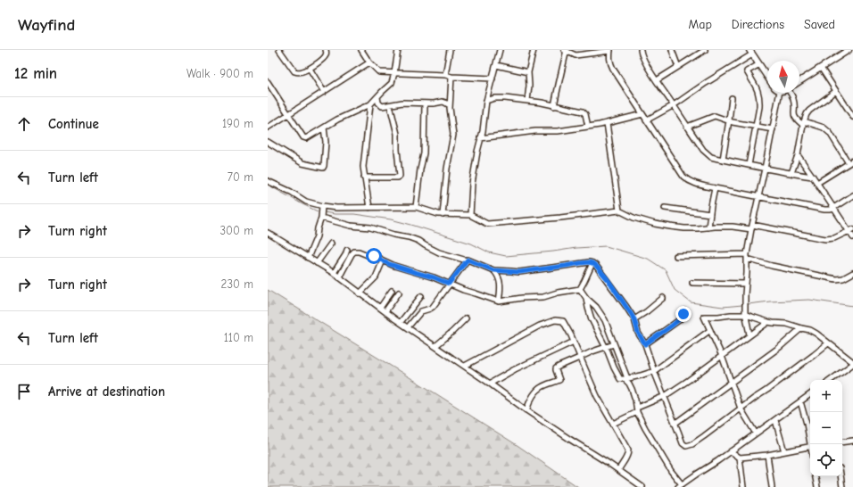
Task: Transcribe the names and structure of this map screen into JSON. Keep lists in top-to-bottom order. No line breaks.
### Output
{"north":"top","page":{"header":"Wayfind","nav":["Map","Directions","Saved"],"heading":["12 min","Walk · 900 m"],"list":[["Continue","190 m"],["Turn left","70 m"],["Turn right","300 m"],["Turn right","230 m"],["Turn left","110 m"],"Arrive at destination"],"map_buttons":["+","−"]}}
